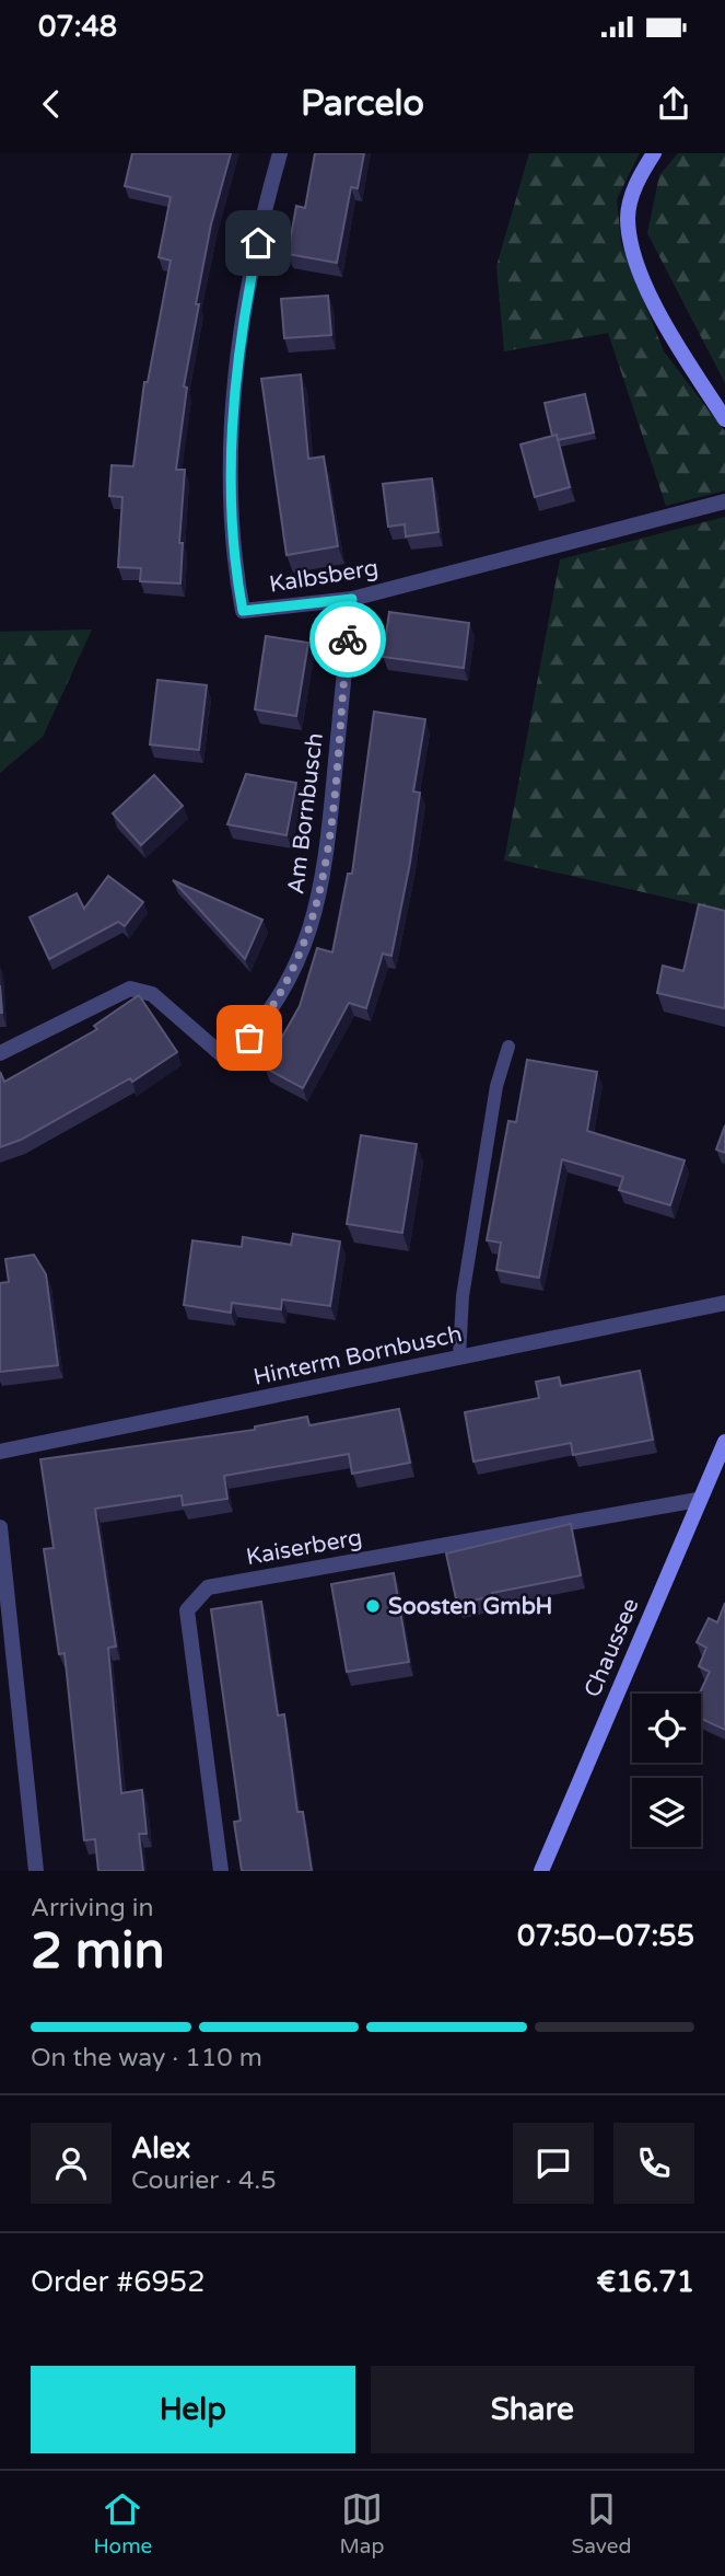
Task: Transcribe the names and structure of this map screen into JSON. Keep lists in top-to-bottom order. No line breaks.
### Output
{"streets":{"street":["Kalbsberg","Am Bornbusch","Hinterm Bornbusch","Kaiserberg","Chaussee"]},"crossings":[["Kalbsberg","Am Bornbusch"],["Kaiserberg","Chaussee"]],"places":["Soosten GmbH"],"page":{"status":"07:48","header":"Parcelo","heading":["2 min","Arriving in","07:50–07:55"],"panel":["Alex","Courier · 4.5","Order #6952","€16.71"],"bar":"On the way · 110 m","buttons":["Help","Share"],"tabs":["Home","Map","Saved"]}}
